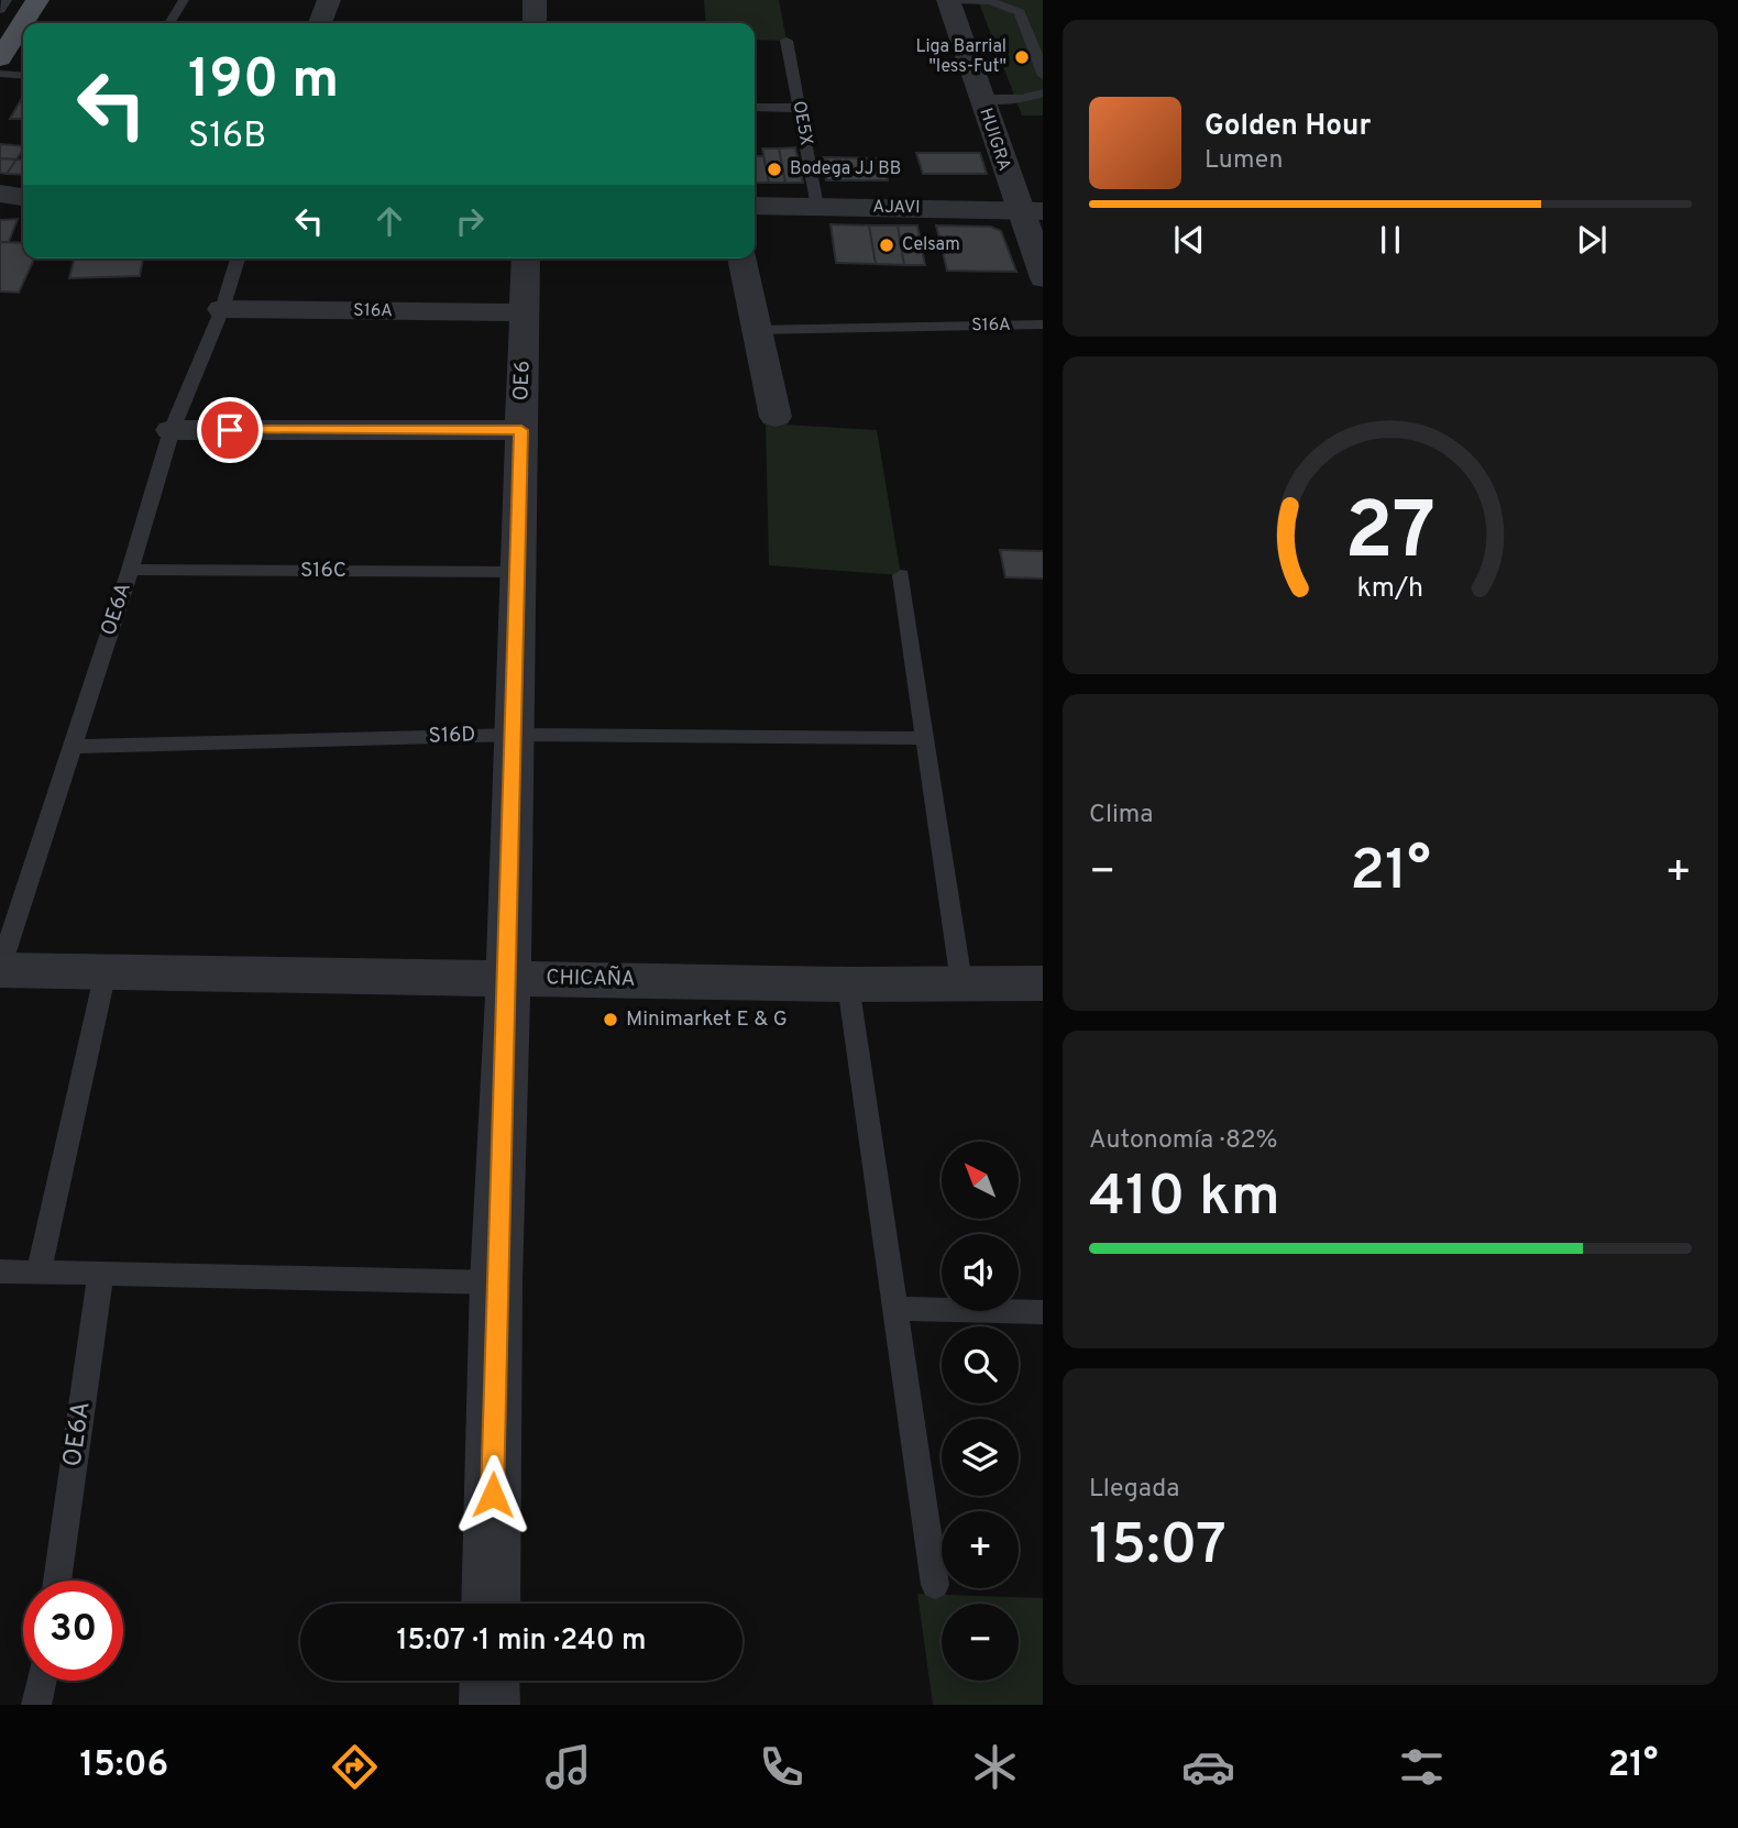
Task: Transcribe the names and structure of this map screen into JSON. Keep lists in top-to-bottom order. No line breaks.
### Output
{"streets":{"street":["HUIGRA","AJAVI","S16A","OE6","CHICAÑA"],"lane":["OE5X","S16C","OE6A","S16D"]},"crossings":[["OE5X","AJAVI"],["HUIGRA","AJAVI"],["S16A","OE6"],["S16A","OE6A"],["OE6","S16C"],["OE6","S16D"],["OE6","CHICAÑA"],["S16C","OE6A"],["OE6A","S16D"],["OE6A","CHICAÑA"]],"places":["Liga Barrial \"Iess-Fut\"","Bodega JJ BB","Celsam","Minimarket E & G"],"north":"top left","page":{"turn":["190 m","S16B"],"song":["Golden Hour","Lumen"],"tile":["Clima",["Autonomía · 82%","410 km"],["Llegada","15:07"]],"heat":["−","21°","+"],"map_buttons":["+","−"],"limit":"30","trip":"15:07 · 1 min · 240 m","tabs":["15:06","21°"],"gauge":["27","km/h"]}}
